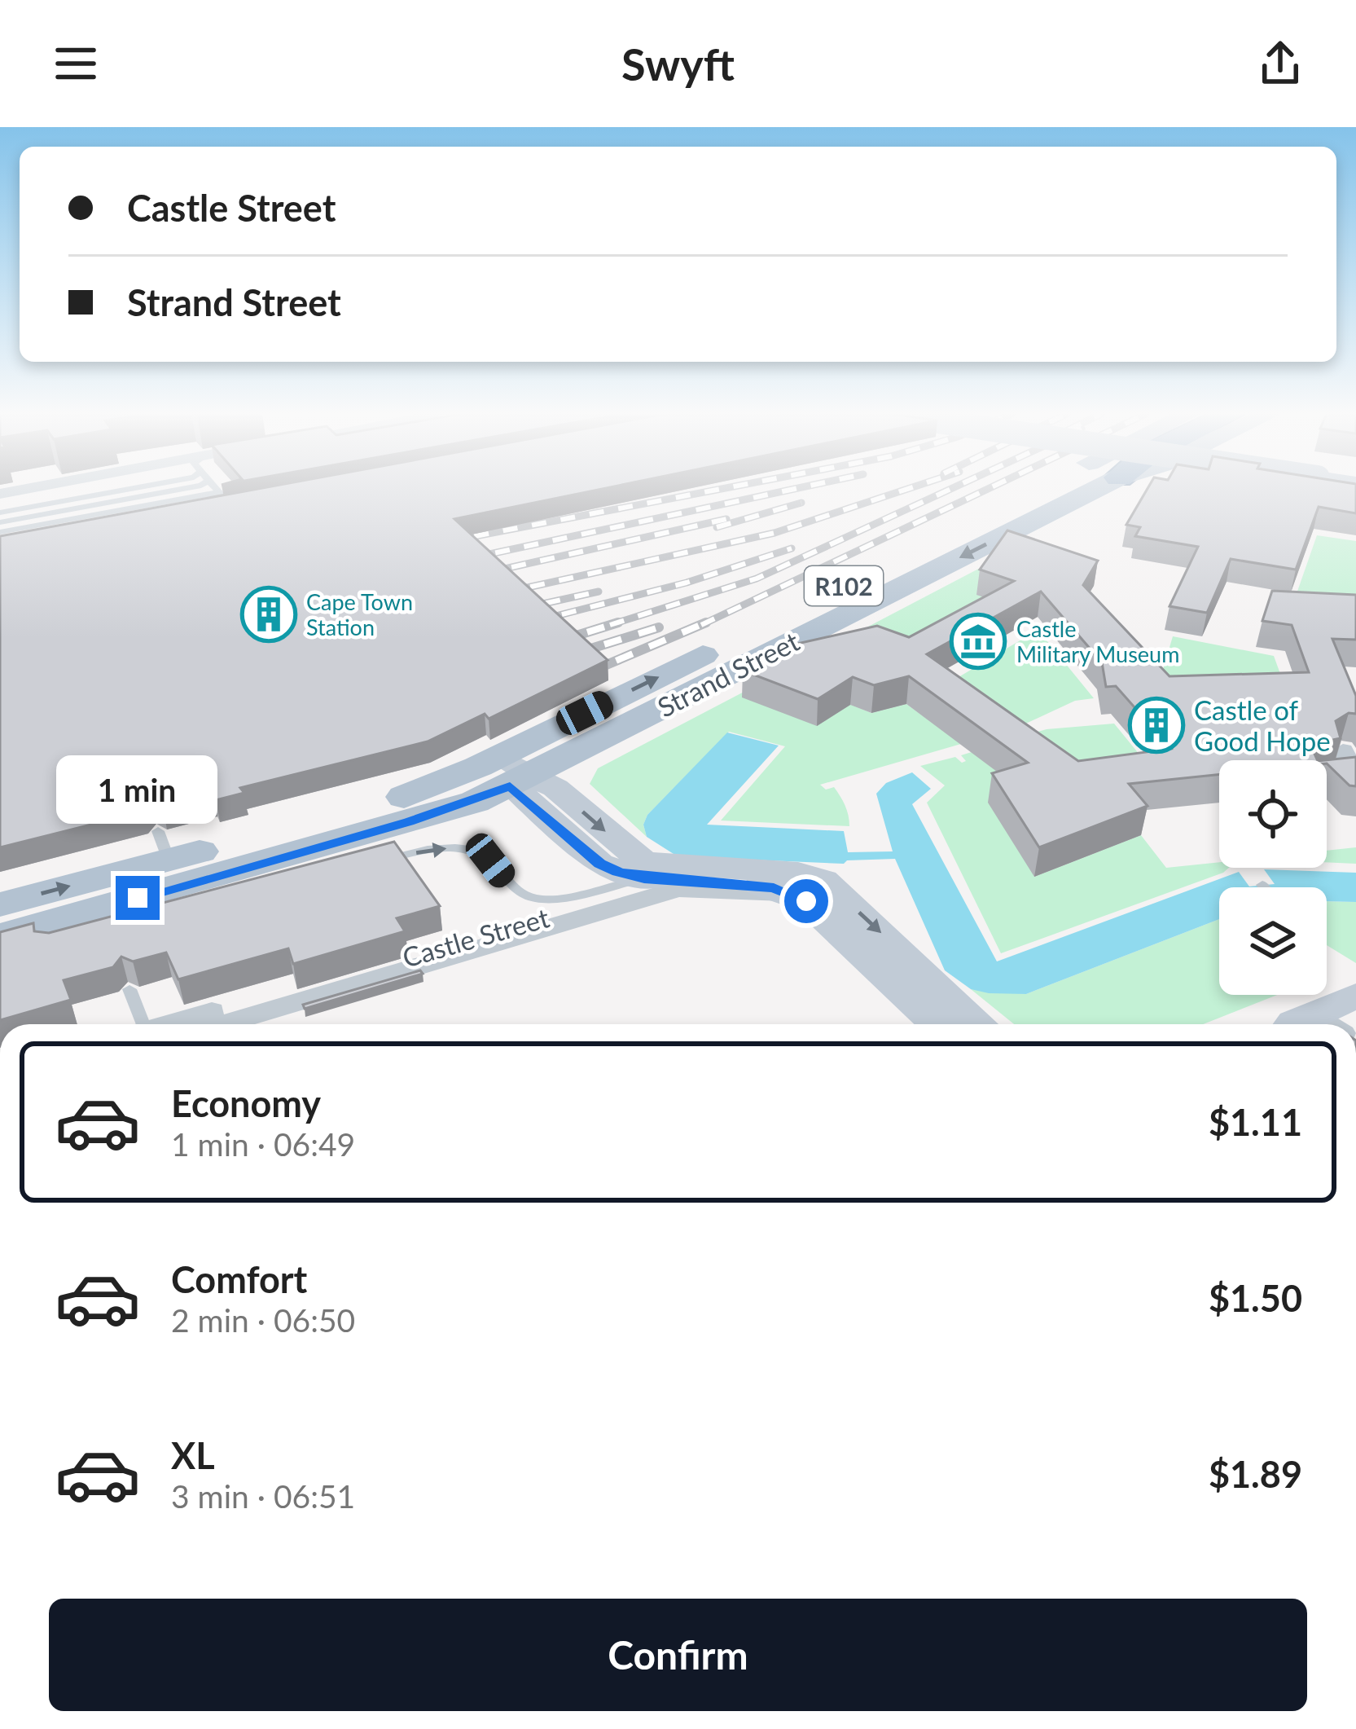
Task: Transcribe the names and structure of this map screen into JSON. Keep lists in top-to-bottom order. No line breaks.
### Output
{"streets":{"main road":["R102","Strand Street"],"street":["Castle Street"]},"places":{"building":["Cape Town Station","Castle of Good Hope"],"museum":["Castle Military Museum"]},"page":{"header":"Swyft","banner":["Castle Street","Strand Street"],"bubble":"1 min","list":[{"name":"Economy","note":"1 min · 06:49","value":"$1.11"},{"name":"Comfort","note":"2 min · 06:50","value":"$1.50"},{"name":"XL","note":"3 min · 06:51","value":"$1.89"}],"buttons":"Confirm"}}
